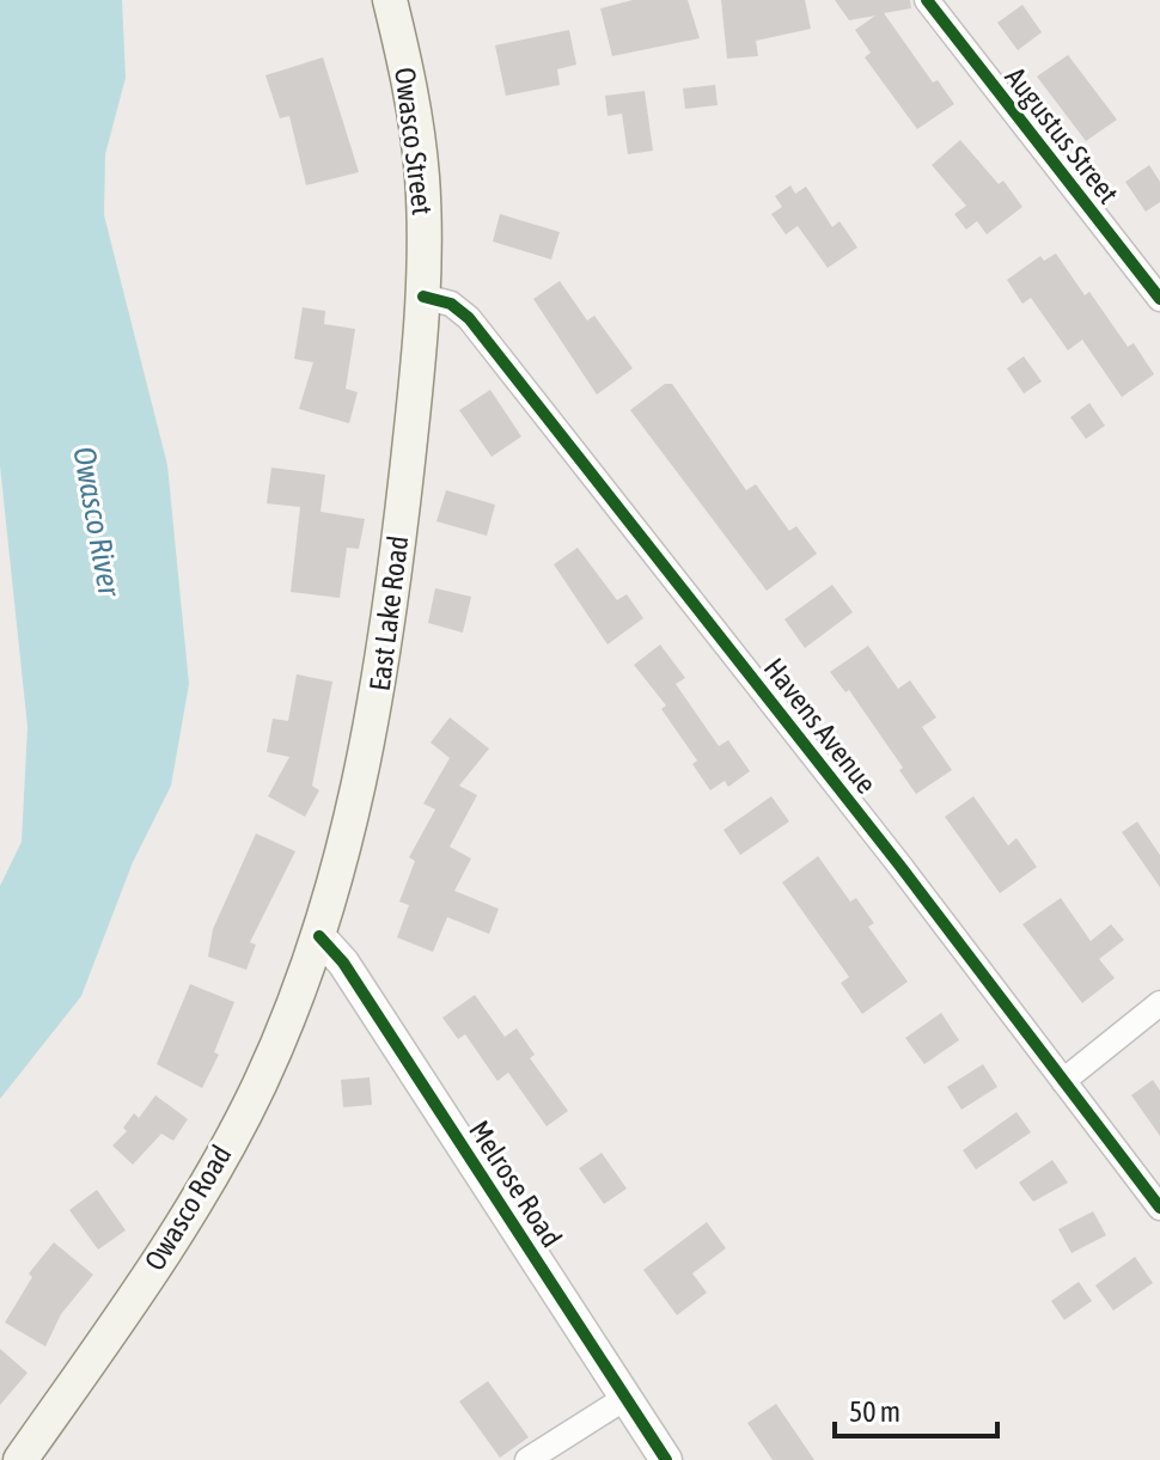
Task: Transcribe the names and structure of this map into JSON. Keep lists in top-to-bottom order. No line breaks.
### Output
{"streets":{"main road":["Owasco Street","East Lake Road","Owasco Road"],"street":["Augustus Street","Havens Avenue","Melrose Road"]},"crossings":[["Owasco Street","East Lake Road"],["Owasco Street","Havens Avenue"],["East Lake Road","Havens Avenue"],["East Lake Road","Melrose Road"],["East Lake Road","Owasco Road"],["Melrose Road","Owasco Road"]],"water":["Owasco River"],"scale_bar":"50 m"}
